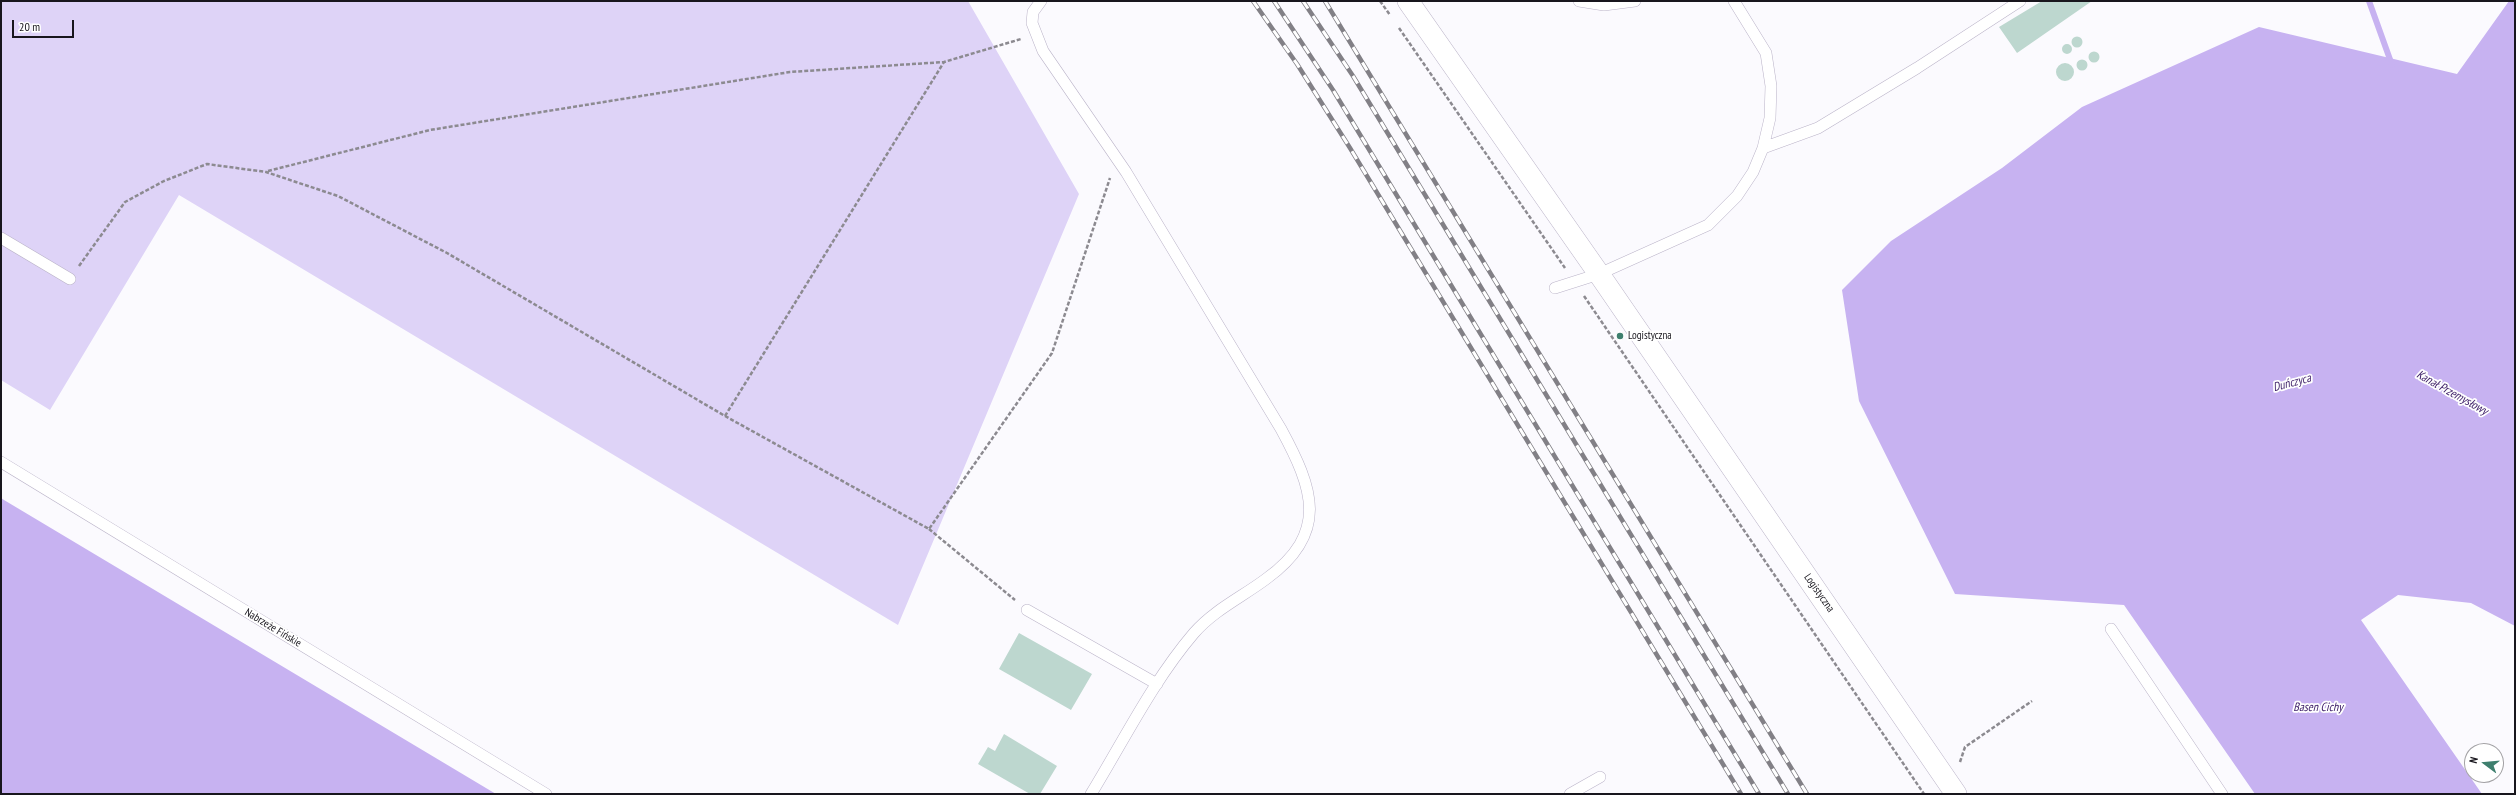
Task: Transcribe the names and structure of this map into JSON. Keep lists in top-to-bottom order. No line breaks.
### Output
{"streets":{"street":["Logistyczna"],"lane":["Nabrzeże Fińskie"]},"water":["Duńczyca","Kanał Przemysłowy","Basen Cichy"],"places":["Logistyczna"],"scale_bar":"20 m","north":"left"}
